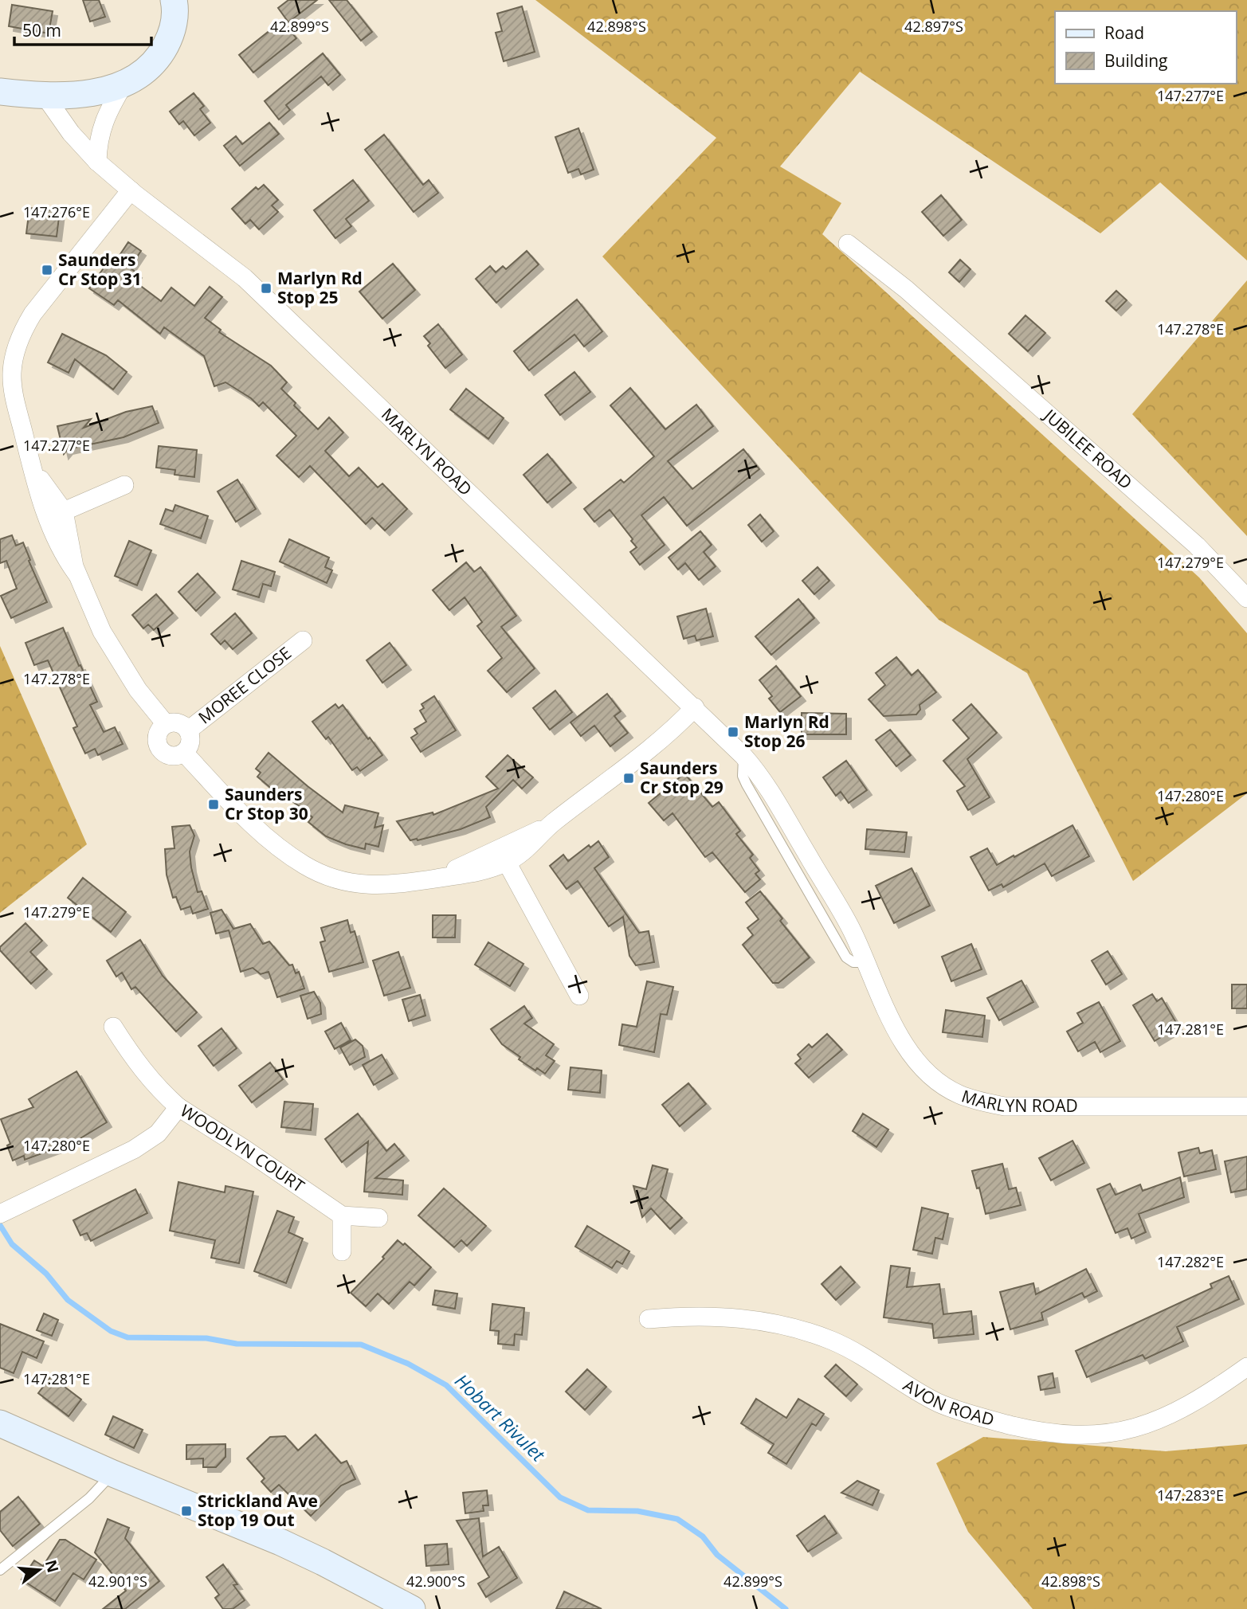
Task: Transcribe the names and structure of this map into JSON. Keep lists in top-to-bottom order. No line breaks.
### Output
{"streets":{"street":["JUBILEE ROAD","MARLYN ROAD","MOREE CLOSE","WOODLYN COURT","AVON ROAD"]},"water":["Hobart Rivulet"],"places":{"transit":["Saunders Cr Stop 31","Marlyn Rd Stop 25","Marlyn Rd Stop 26","Saunders Cr Stop 29","Saunders Cr Stop 30","Strickland Ave Stop 19 Out"]},"legend":["Road","Building"],"scale_bar":"50 m","north":"right","coordinates":["42.899°S","42.898°S","42.897°S","147.277°E","147.276°E","147.278°E","147.279°E","147.280°E","147.281°E","147.282°E","147.283°E","42.901°S","42.900°S"]}
